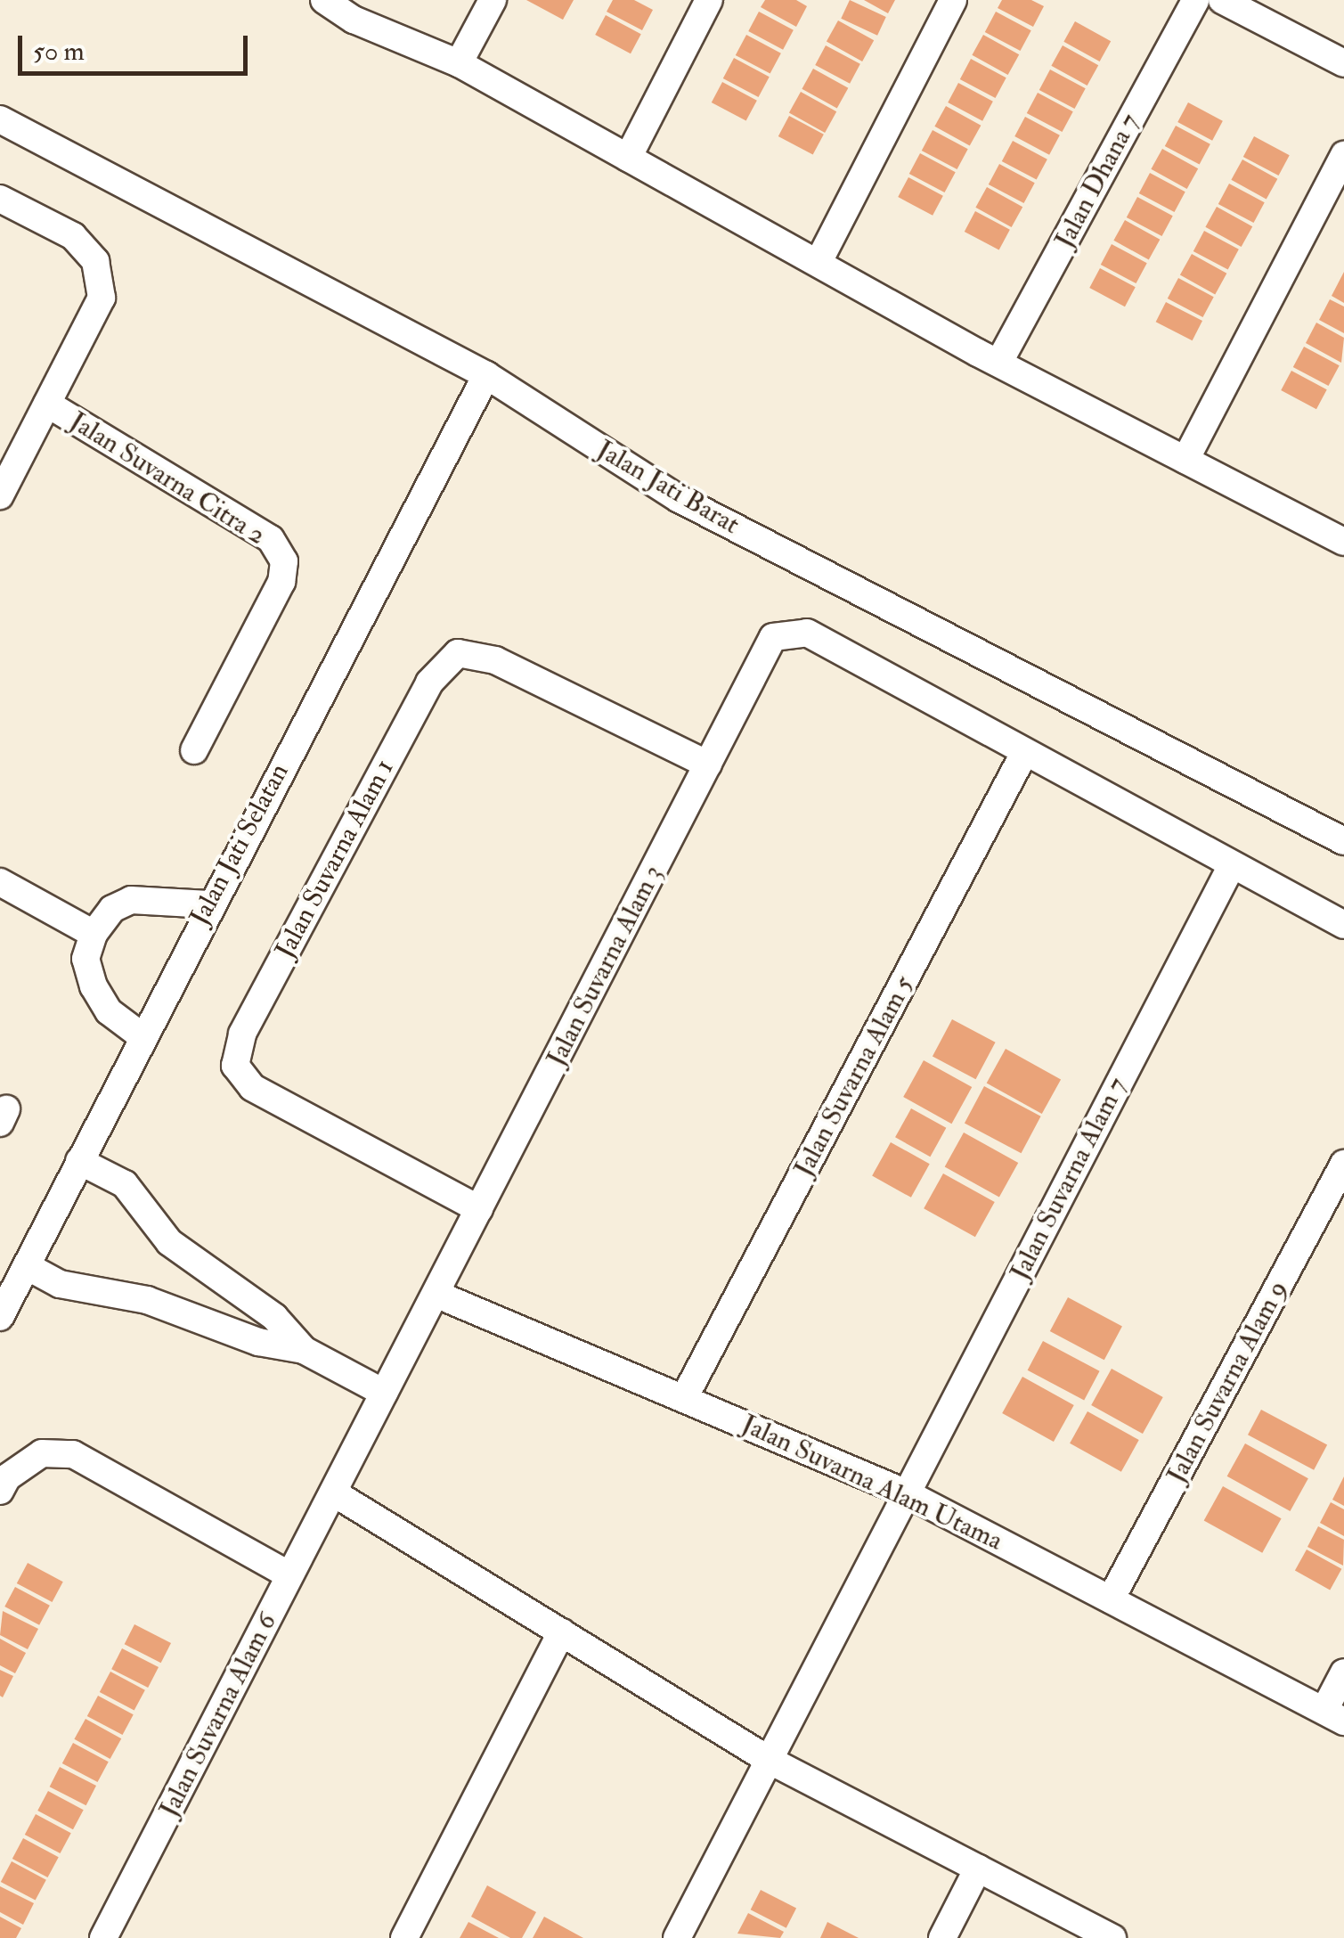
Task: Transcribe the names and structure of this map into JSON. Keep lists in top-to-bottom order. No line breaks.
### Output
{"streets":{"street":["Jalan Dhana 7","Jalan Suvarna Citra 2","Jalan Jati Barat","Jalan Jati Selatan","Jalan Suvarna Alam 1","Jalan Suvarna Alam 3","Jalan Suvarna Alam 5","Jalan Suvarna Alam 7","Jalan Suvarna Alam 9","Jalan Suvarna Alam Utama","Jalan Suvarna Alam 6"]},"crossings":[["Jalan Jati Barat","Jalan Jati Selatan"],["Jalan Suvarna Alam 1","Jalan Suvarna Alam 3"],["Jalan Suvarna Alam 3","Jalan Suvarna Alam 5"],["Jalan Suvarna Alam 3","Jalan Suvarna Alam Utama"],["Jalan Suvarna Alam 3","Jalan Suvarna Alam 6"],["Jalan Suvarna Alam 5","Jalan Suvarna Alam Utama"],["Jalan Suvarna Alam 7","Jalan Suvarna Alam Utama"],["Jalan Suvarna Alam 9","Jalan Suvarna Alam Utama"]],"scale_bar":"50 m"}
